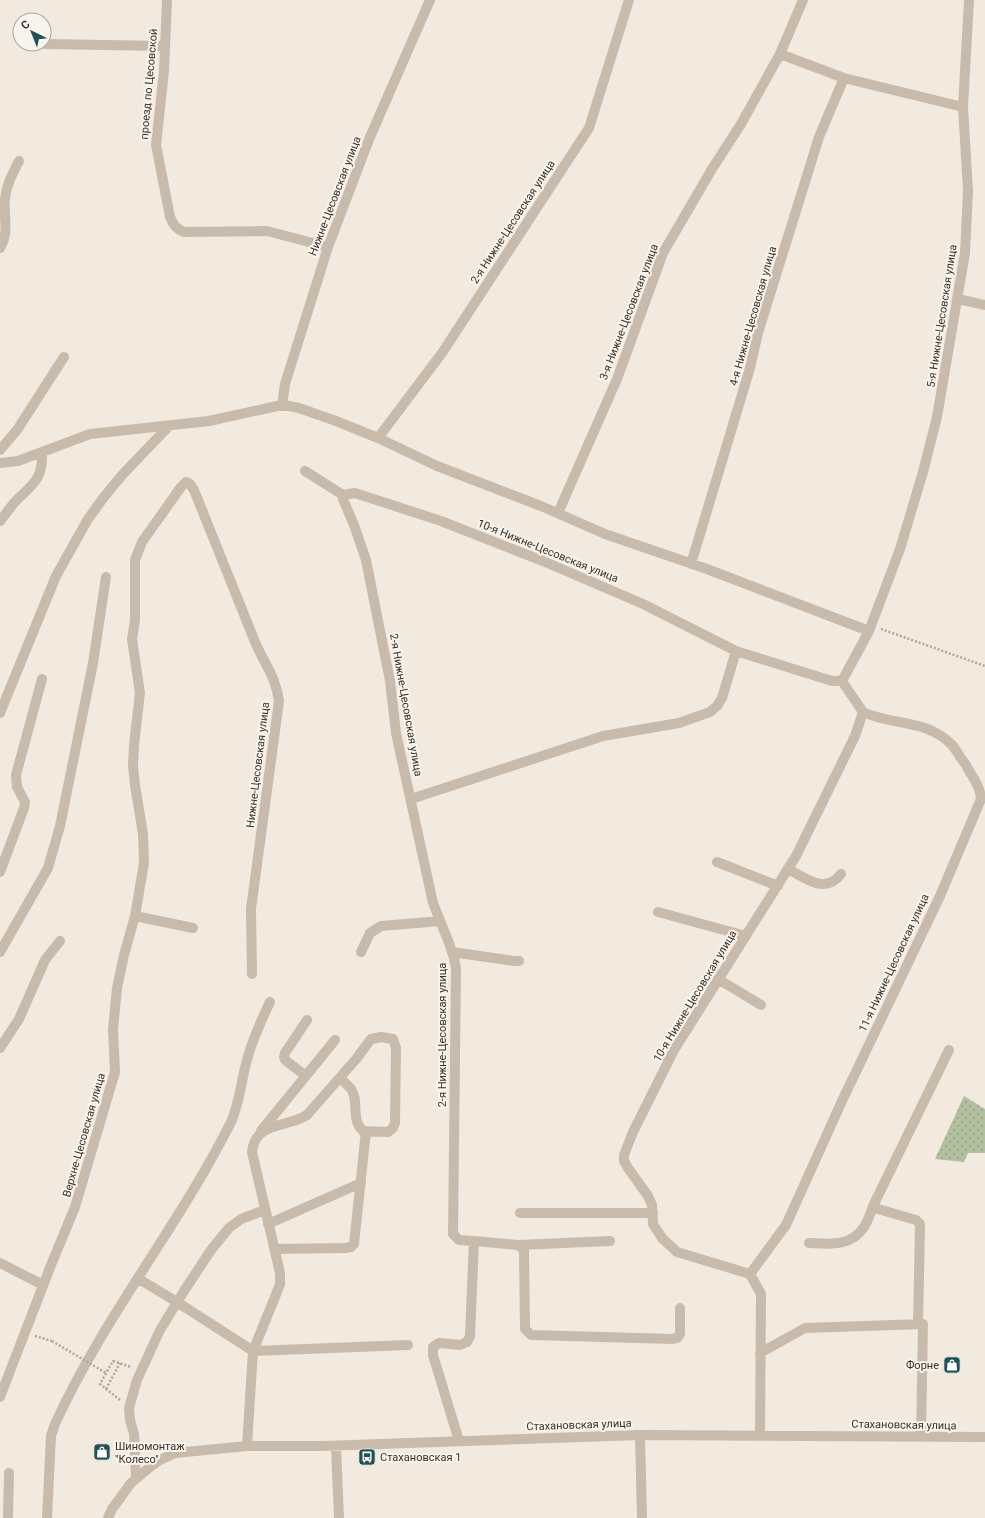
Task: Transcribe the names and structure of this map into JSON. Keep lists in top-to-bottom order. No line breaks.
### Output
{"streets":{"street":["проезд по Цесовской","Нижне-Цесовская улица","2-я Нижне-Цесовская улица","3-я Нижне-Цесовская улица","4-я Нижне-Цесовская улица","5-я Нижне-Цесовская улица","10-я Нижне-Цесовская улица","11-я Нижне-Цесовская улица","Верхне-Цесовская улица","Стахановская улица"]},"crossings":[["проезд по Цесовской","Нижне-Цесовская улица"],["Нижне-Цесовская улица","Верхне-Цесовская улица"],["2-я Нижне-Цесовская улица","10-я Нижне-Цесовская улица"],["5-я Нижне-Цесовская улица","10-я Нижне-Цесовская улица"],["10-я Нижне-Цесовская улица","11-я Нижне-Цесовская улица"]],"places":{"shop":["Форне","Шиномонтаж \"Колесо\""],"bus stop":["Стахановская 1"]},"north":"top left"}
